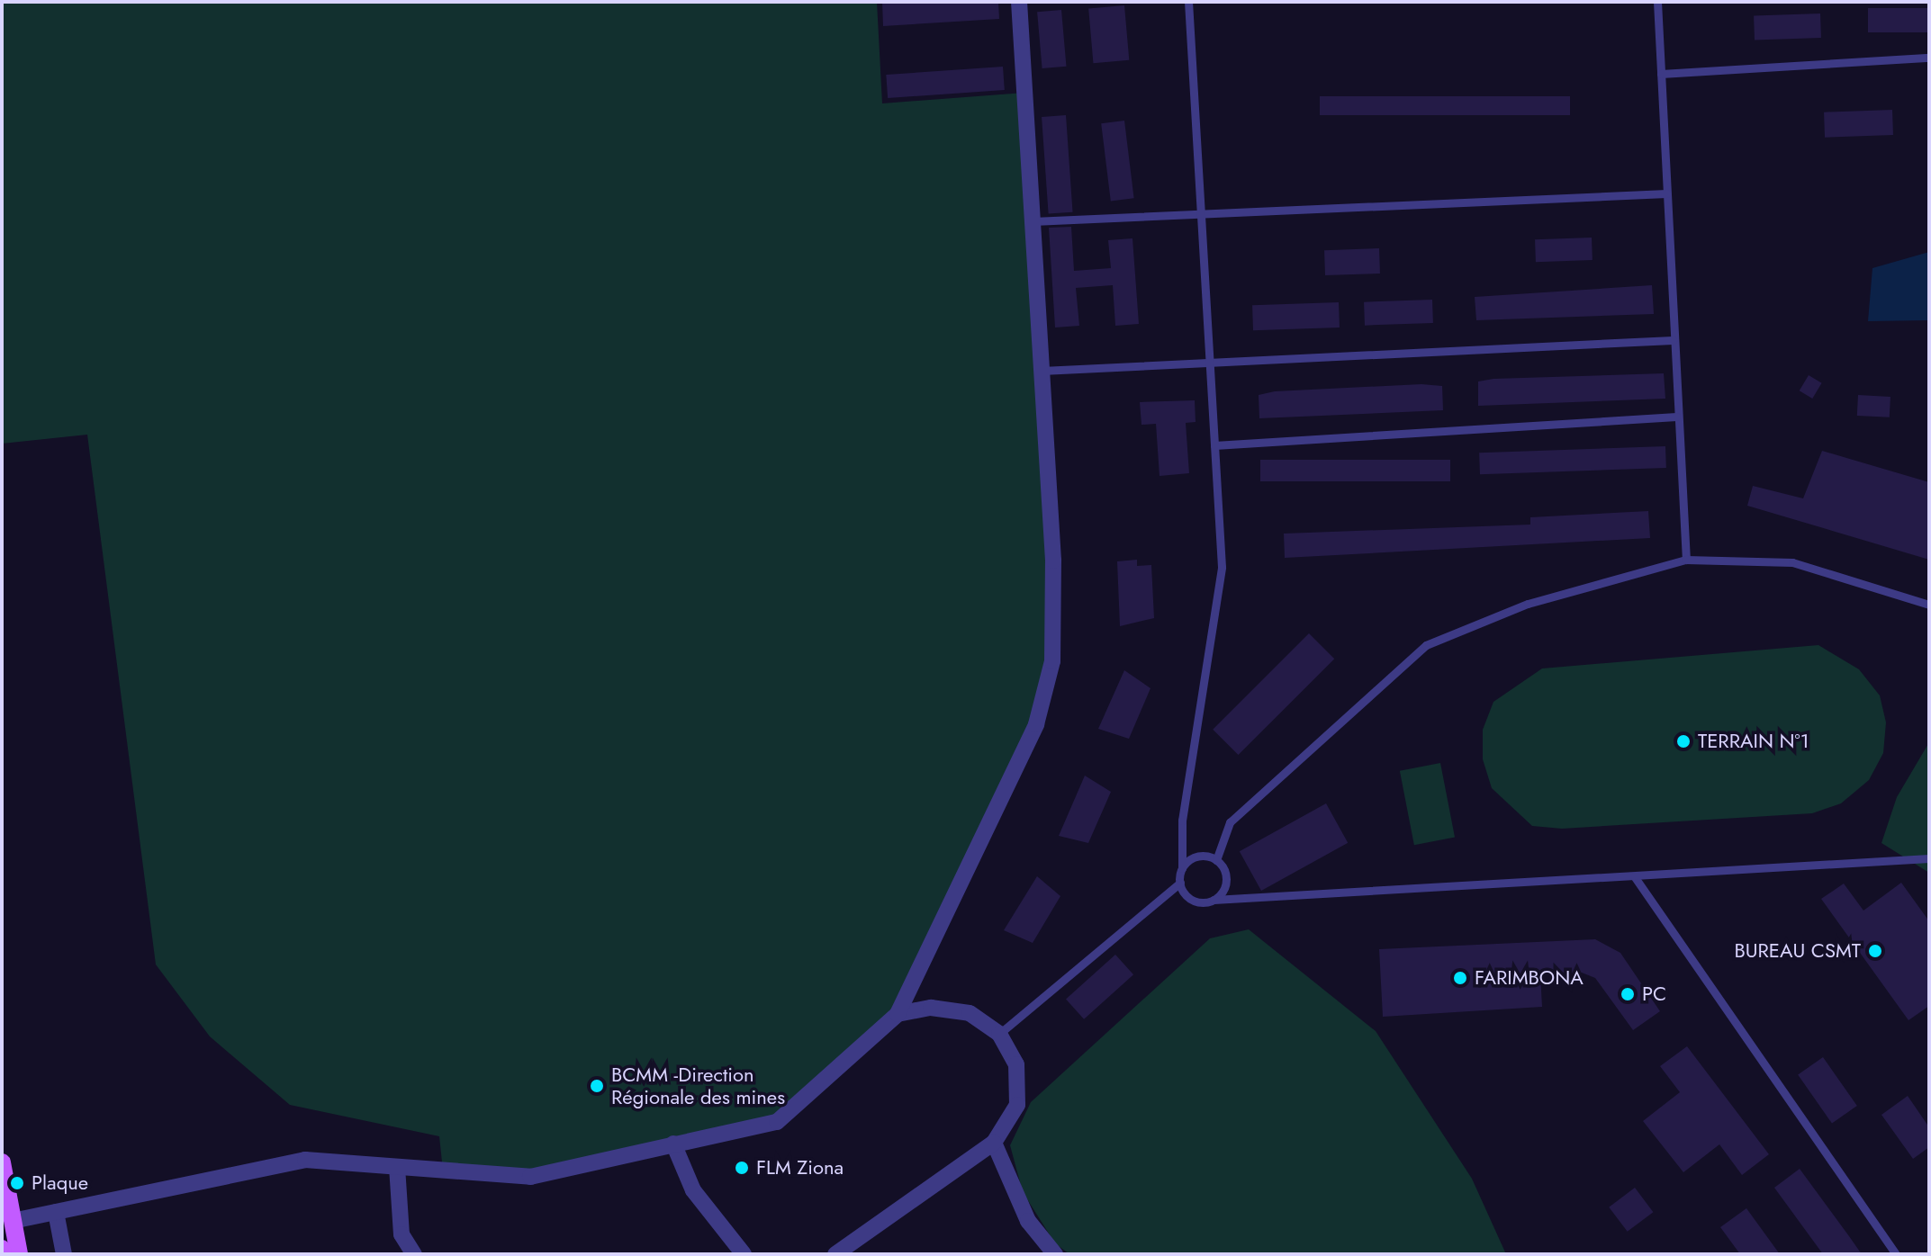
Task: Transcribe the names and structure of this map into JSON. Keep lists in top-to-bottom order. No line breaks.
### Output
{"places":["TERRAIN N°1","BUREAU CSMT","FARIMBONA","PC","BCMM -Direction Régionale des mines","FLM Ziona","Plaque"]}
